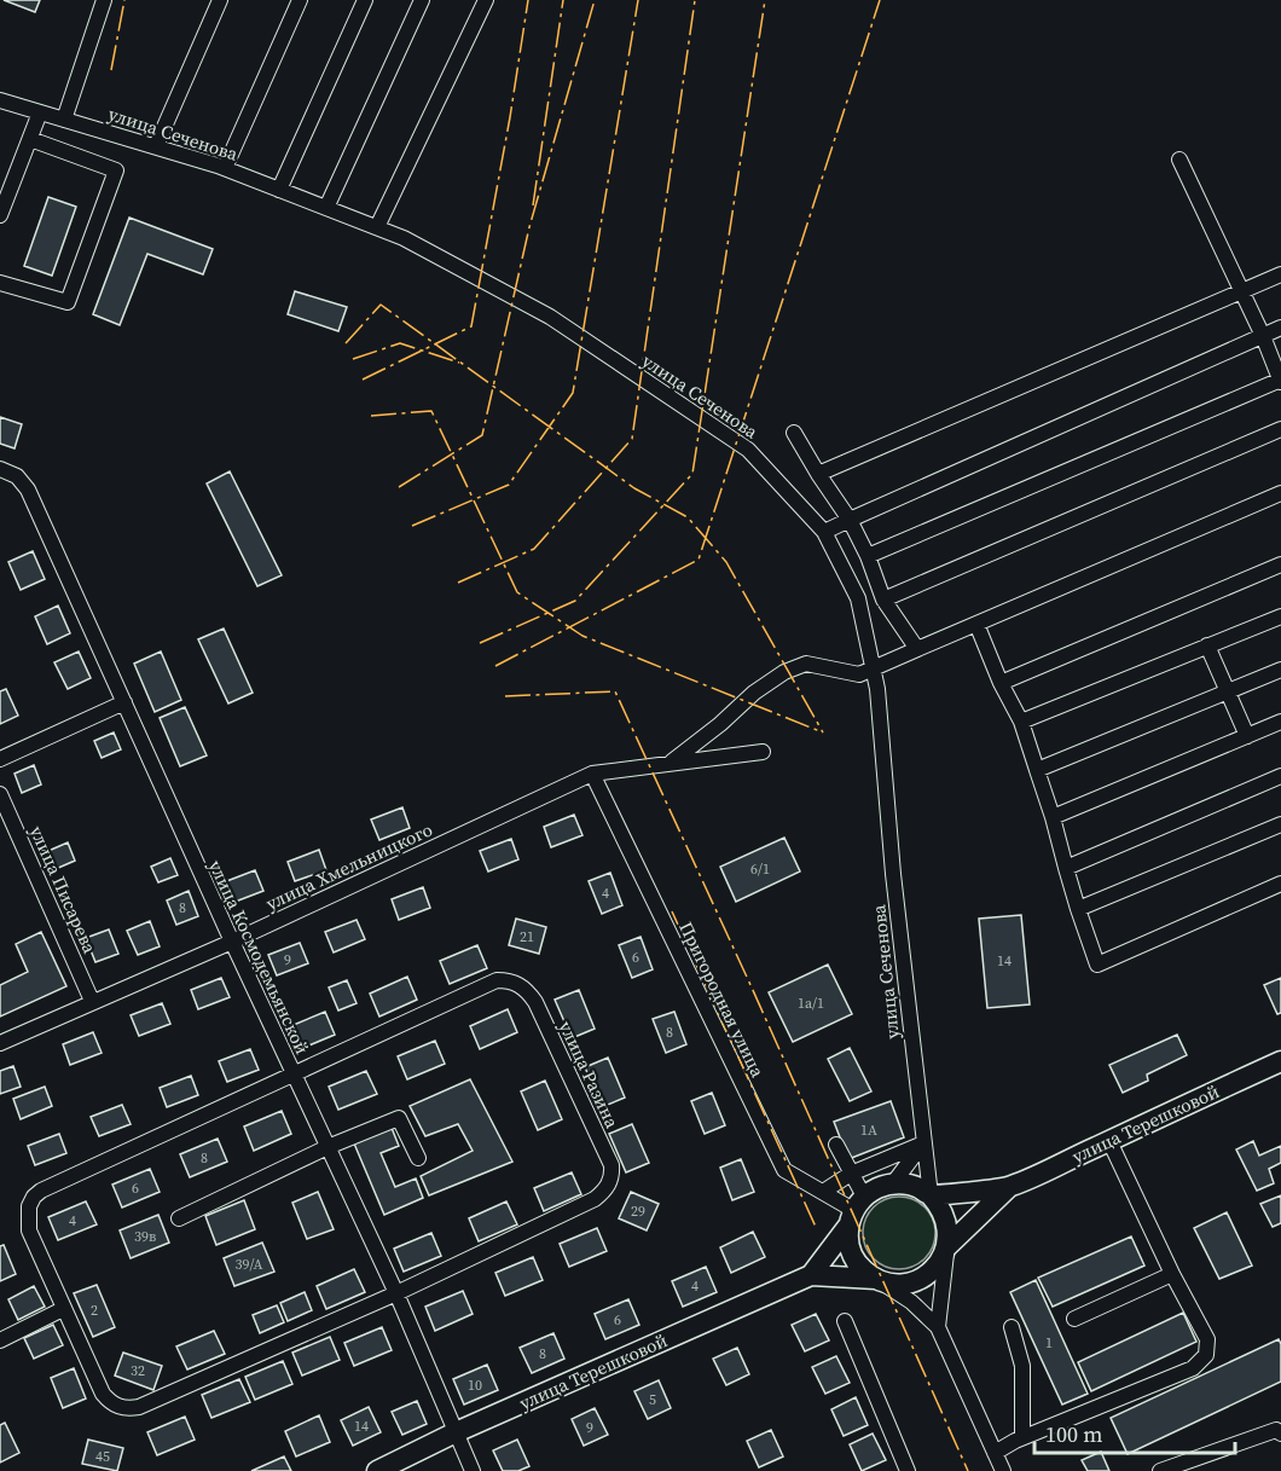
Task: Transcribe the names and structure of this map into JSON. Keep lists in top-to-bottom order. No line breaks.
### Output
{"streets":{"main road":["улица Терешковой"],"street":["улица Сеченова","улица Хмельницкого","улица Писарева","улица Космодемьянской","Пригородная улица","улица Разина"]},"crossings":[["улица Сеченова","Пригородная улица"],["улица Сеченова","улица Терешковой"],["улица Хмельницкого","улица Писарева"],["улица Хмельницкого","улица Космодемьянской"],["улица Хмельницкого","Пригородная улица"],["улица Космодемьянской","улица Разина"],["улица Космодемьянской","улица Терешковой"],["Пригородная улица","улица Терешковой"]],"house_numbers":["6/1","4","8","21","6","9","14","1а/1","8","1А","8","6","29","4","39в","39/А","4","2","6","1","8","32","10","5","14","9","45"],"scale_bar":"100 m"}
